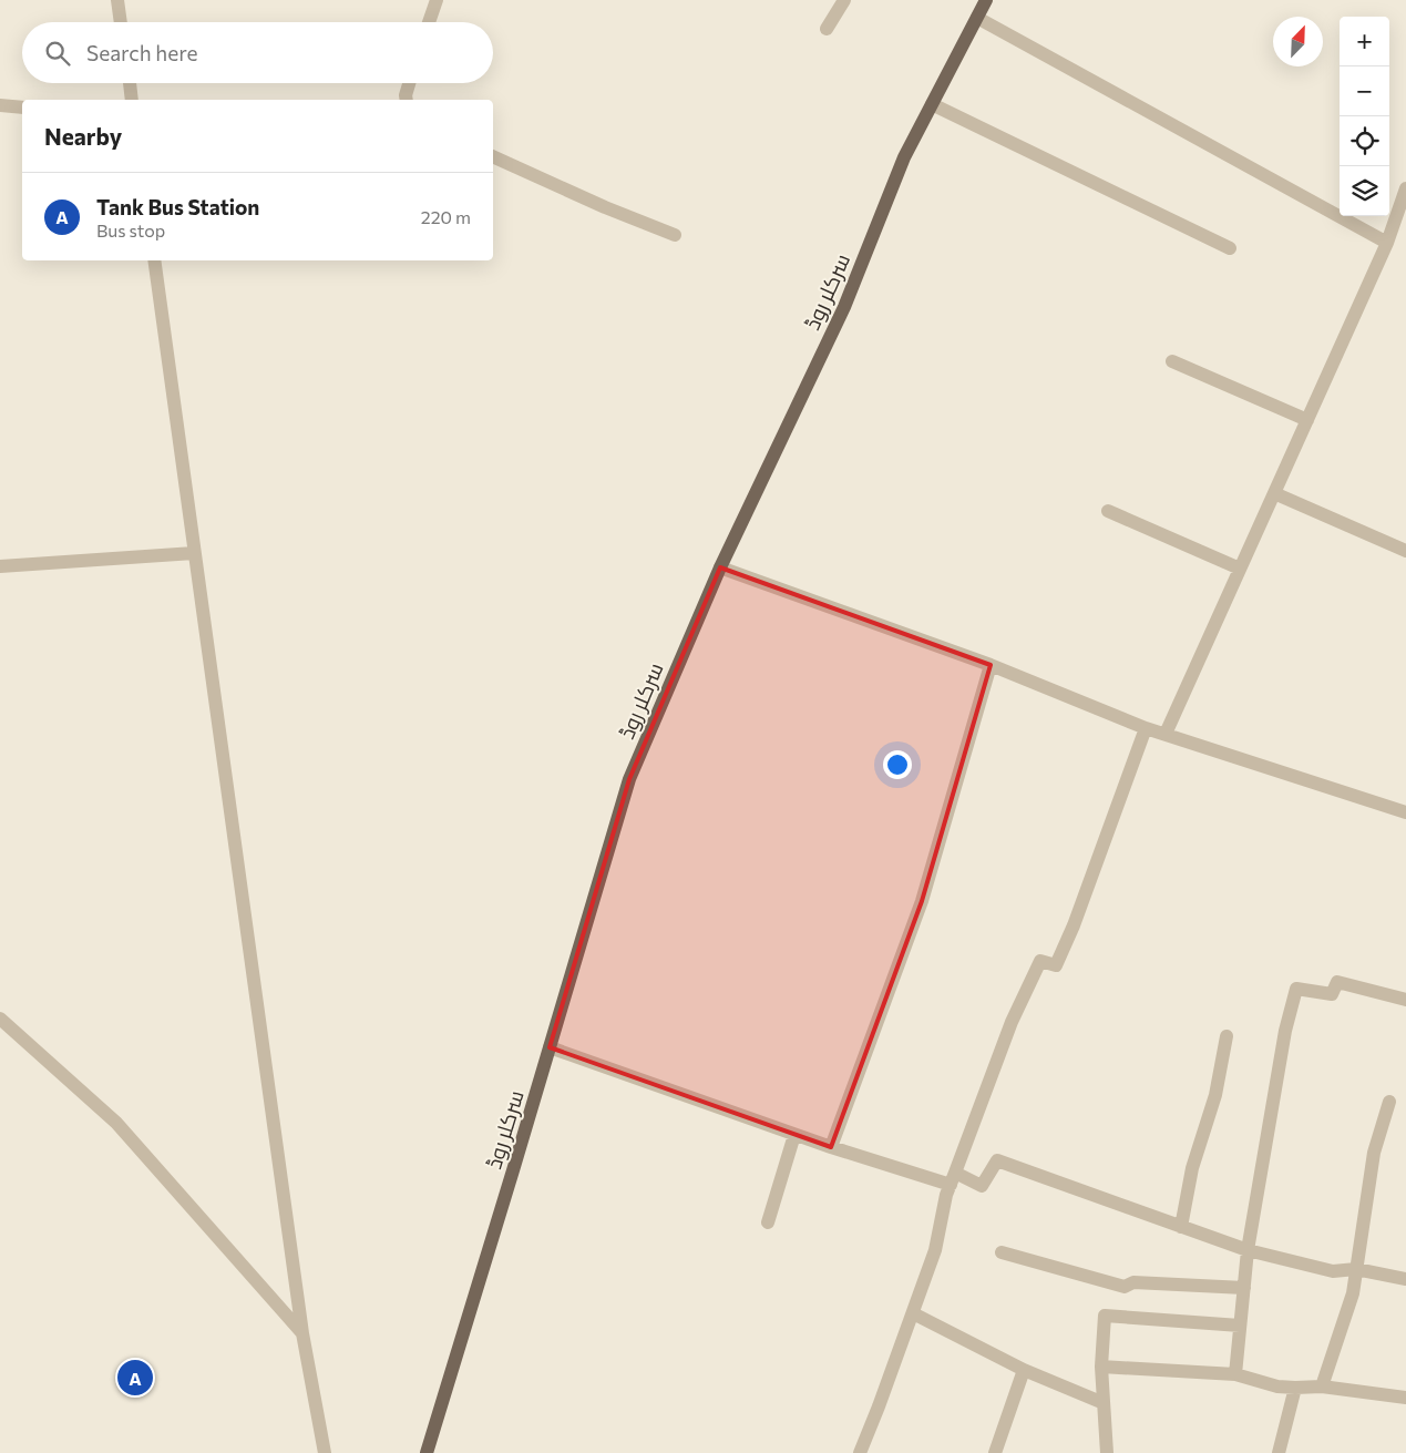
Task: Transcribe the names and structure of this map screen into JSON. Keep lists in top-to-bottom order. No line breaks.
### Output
{"streets":{"main road":["سرکلر روڈ"]},"north":"top right","page":{"map_buttons":["+","−"],"search":"Search here","heading":"Nearby","list":[{"mark":"A","name":"Tank Bus Station","note":"Bus stop","value":"220 m"}],"pins":"A"}}
